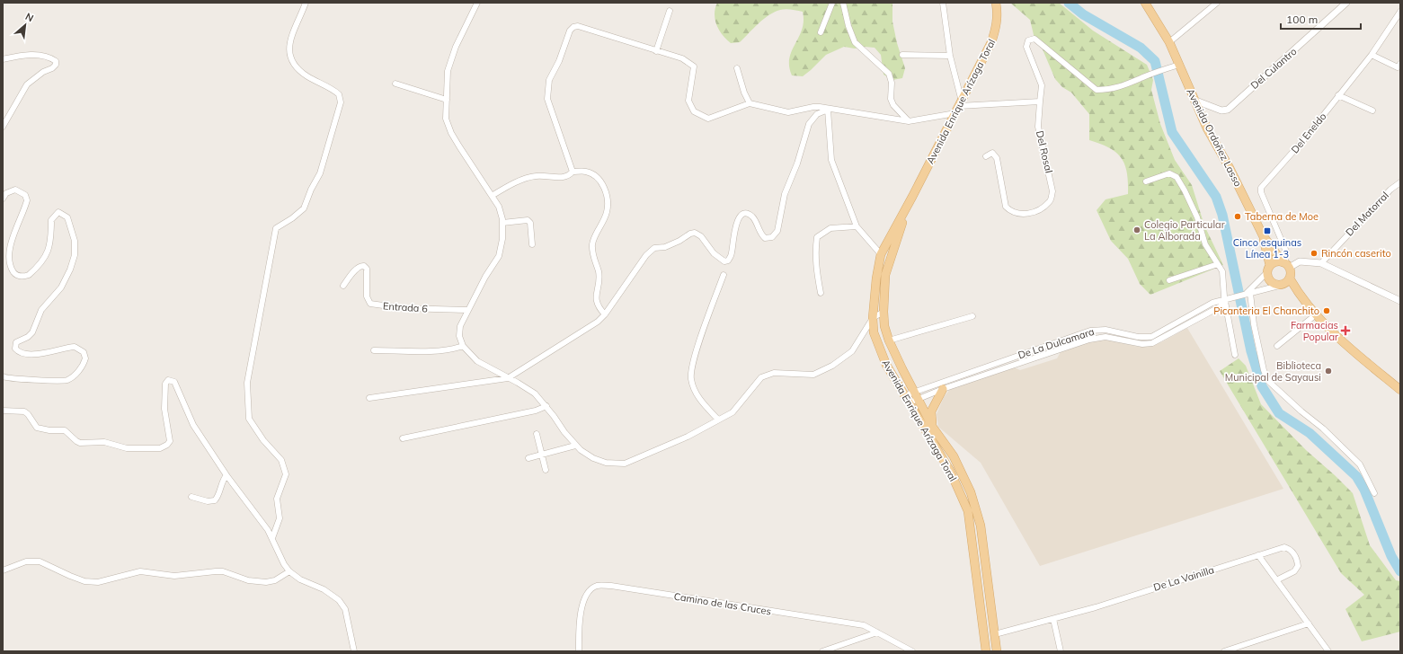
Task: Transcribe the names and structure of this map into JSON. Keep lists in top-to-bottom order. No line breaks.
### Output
{"streets":{"main road":["Avenida Enrique Arízaga Toral","Avenida Ordoñez Lasso"],"street":["Del Culantro","Del Eneldo","Del Rosal","Del Matorral","Entrada 6","De La Dulcamara","De La Vainilla","Camino de las Cruces"]},"crossings":[["Del Culantro","Avenida Ordoñez Lasso"],["Avenida Enrique Arízaga Toral","De La Dulcamara"],["Avenida Enrique Arízaga Toral","De La Vainilla"],["Del Eneldo","Avenida Ordoñez Lasso"],["Del Eneldo","De La Dulcamara"],["Avenida Ordoñez Lasso","Del Rosal"],["Avenida Ordoñez Lasso","De La Dulcamara"]],"places":{"other":["Taberna de Moe","Colegio Particular La Alborada","Rincón caserito","Picanteria El Chanchito","Biblioteca Municipal de Sayausi"],"transit":["Cinco esquinas Línea 1-3"],"health":["Farmacias Popular"]},"scale_bar":"100 m","north":"top right"}
